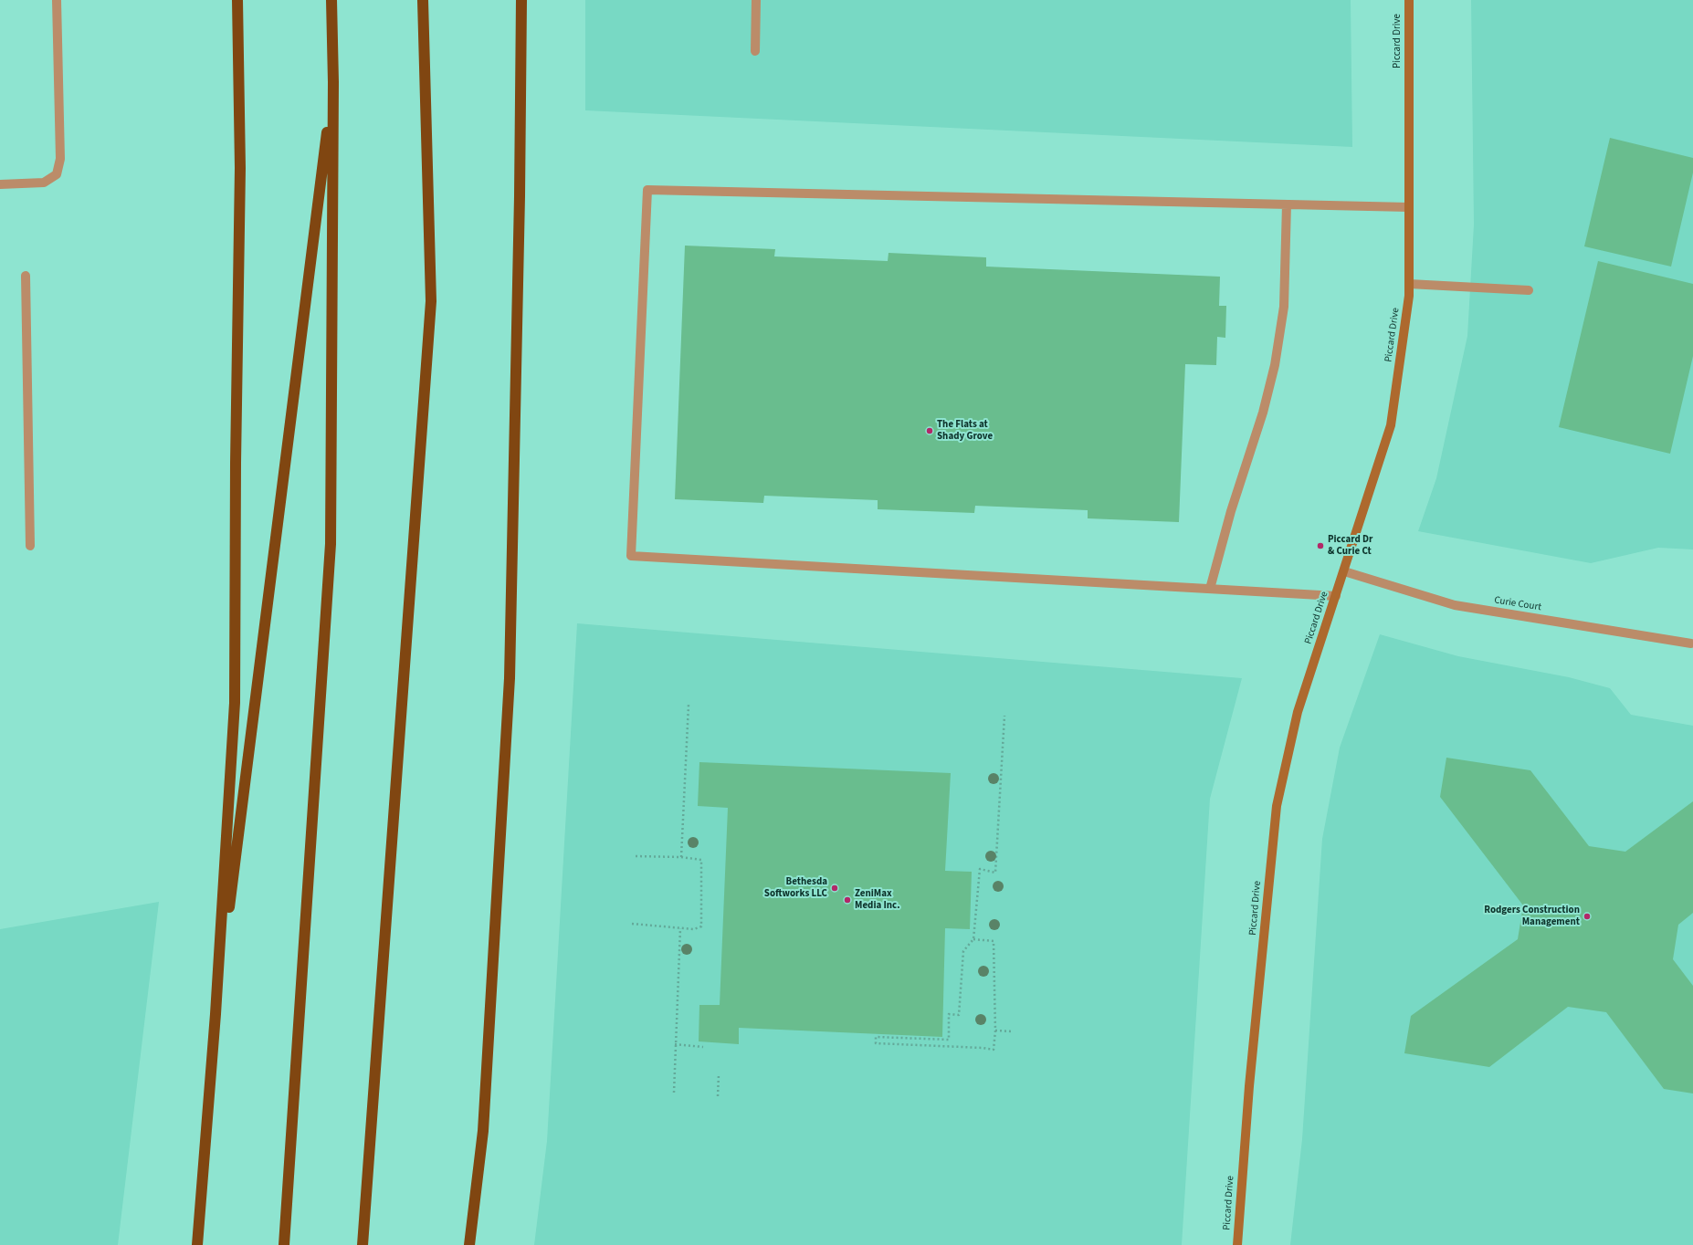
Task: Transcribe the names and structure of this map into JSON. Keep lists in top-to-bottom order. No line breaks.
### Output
{"streets":{"street":["Piccard Drive","Curie Court"]},"crossings":[["Piccard Drive","Curie Court"]],"places":["The Flats at Shady Grove","Piccard Dr & Curie Ct","Bethesda Softworks LLC","ZeniMax Media Inc.","Rodgers Construction Management"]}
